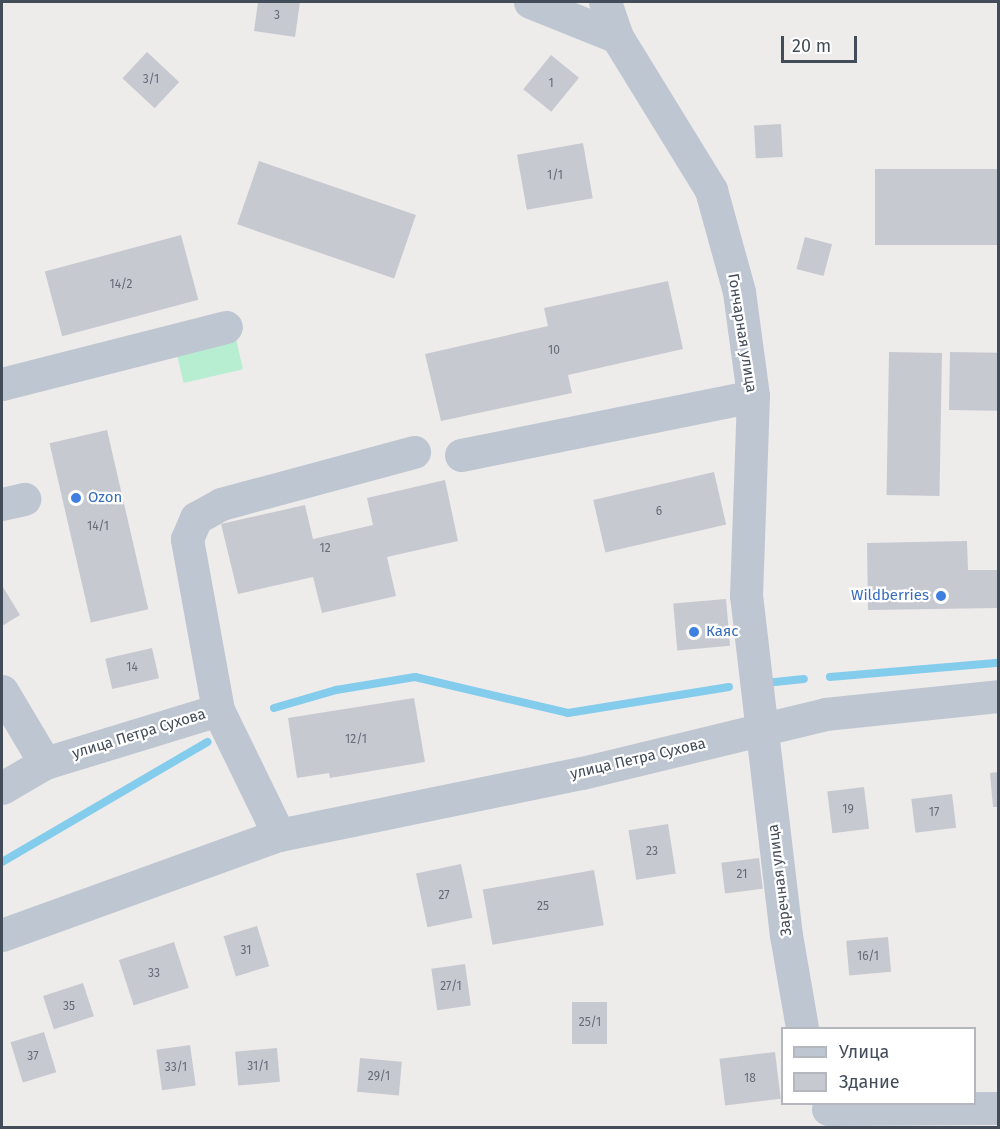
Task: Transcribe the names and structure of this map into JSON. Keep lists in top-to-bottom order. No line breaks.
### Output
{"streets":{"street":["Гончарная улица","улица Петра Сухова","Заречная улица"]},"crossings":[["Гончарная улица","улица Петра Сухова"],["Гончарная улица","Заречная улица"],["улица Петра Сухова","Заречная улица"]],"places":["Ozon","Wildberries","Каяс"],"house_numbers":["3","3/1","1","1/1","14/2","10","6","14/1","12","14","12/1","19","17","23","21","27","25","31","16/1","33","27/1","35","25/1","37","31/1","33/1","29/1","18"],"legend":["Улица","Здание"],"scale_bar":"20 m"}
